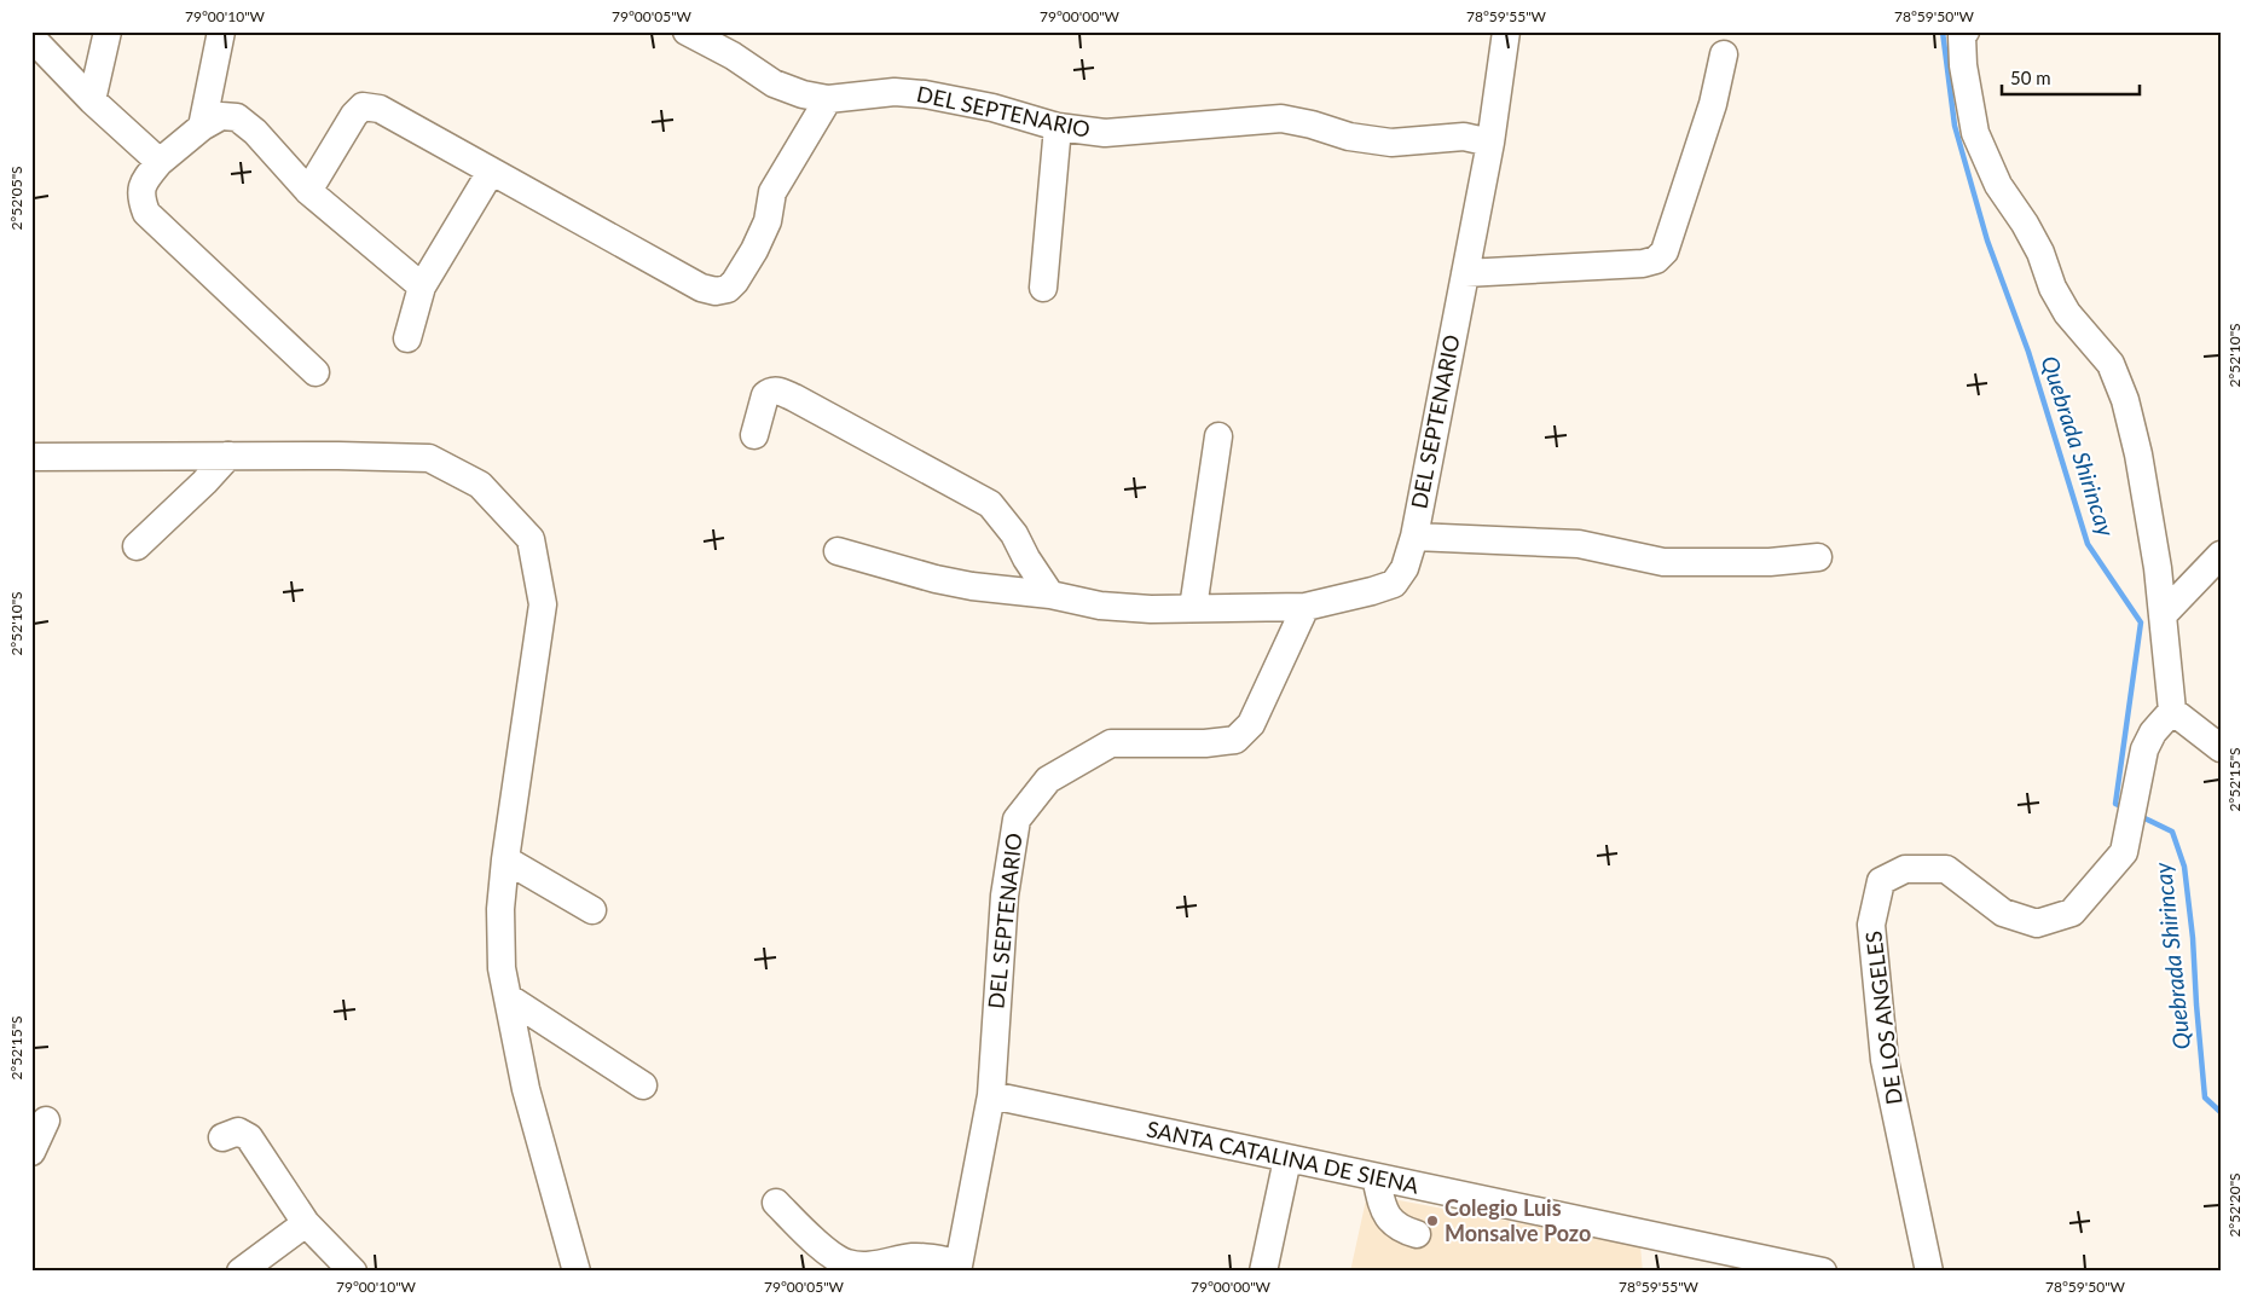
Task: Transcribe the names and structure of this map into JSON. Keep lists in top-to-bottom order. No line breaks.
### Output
{"streets":{"street":["DEL SEPTENARIO","DE LOS ANGELES","SANTA CATALINA DE SIENA"]},"crossings":[["DEL SEPTENARIO","SANTA CATALINA DE SIENA"]],"water":["Quebrada Shirincay"],"places":["Colegio Luis Monsalve Pozo"],"scale_bar":"50 m","coordinates":["79°00'10\"W","79°00'05\"W","79°00'00\"W","78°59'55\"W","78°59'50\"W","2°52'05\"S","2°52'10\"S","2°52'15\"S","2°52'20\"S"]}
